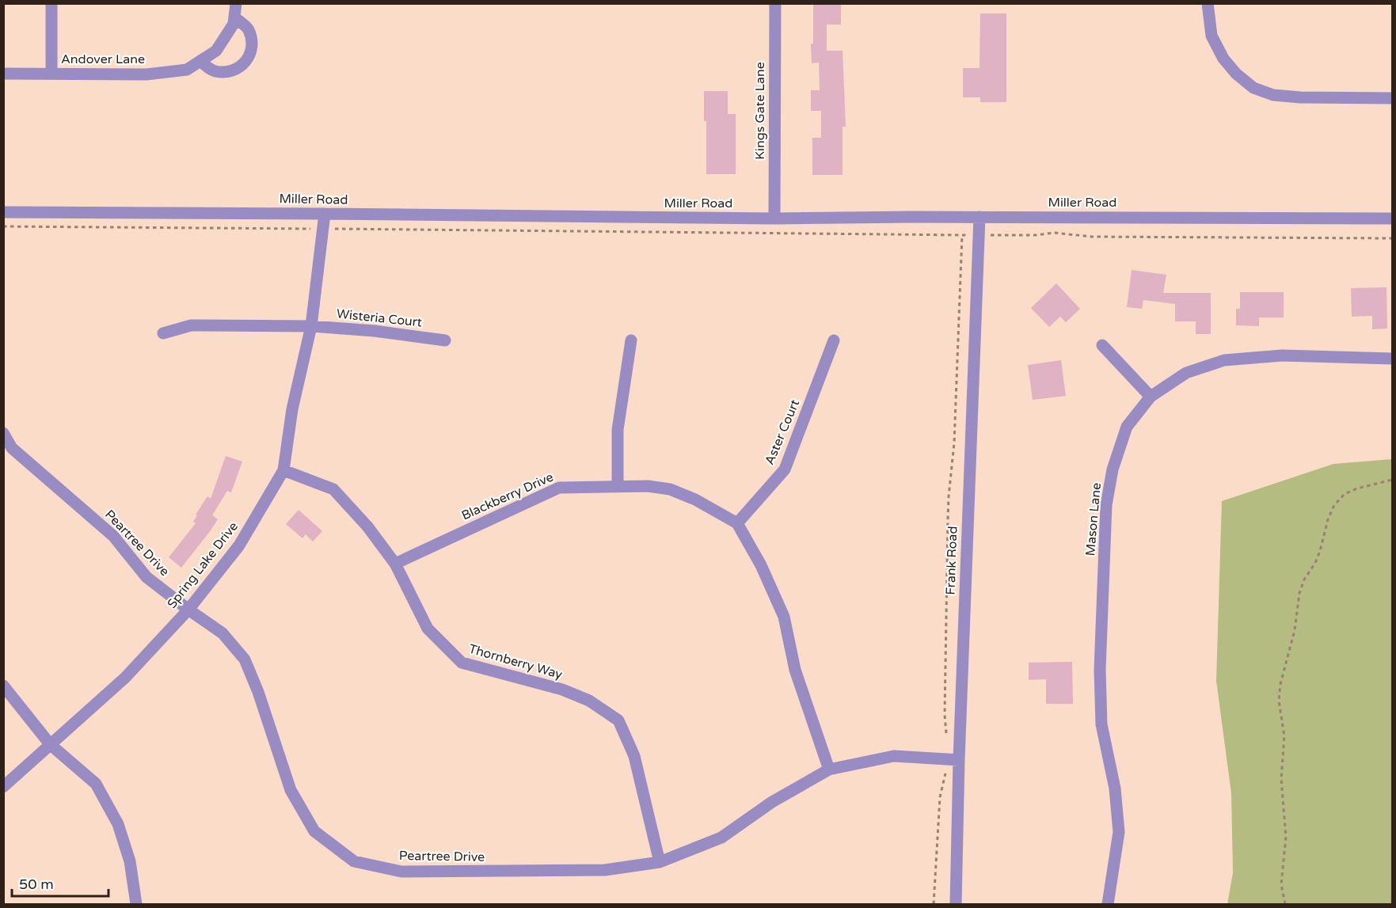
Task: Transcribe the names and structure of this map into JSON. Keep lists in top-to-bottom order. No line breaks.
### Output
{"streets":{"street":["Andover Lane","Kings Gate Lane","Miller Road","Wisteria Court","Aster Court","Blackberry Drive","Mason Lane","Peartree Drive","Frank Road","Spring Lake Drive","Thornberry Way"]},"crossings":[["Kings Gate Lane","Miller Road"],["Miller Road","Frank Road"],["Miller Road","Spring Lake Drive"],["Wisteria Court","Spring Lake Drive"],["Aster Court","Blackberry Drive"],["Blackberry Drive","Thornberry Way"],["Peartree Drive","Frank Road"],["Peartree Drive","Spring Lake Drive"],["Peartree Drive","Thornberry Way"],["Spring Lake Drive","Thornberry Way"]],"scale_bar":"50 m"}
